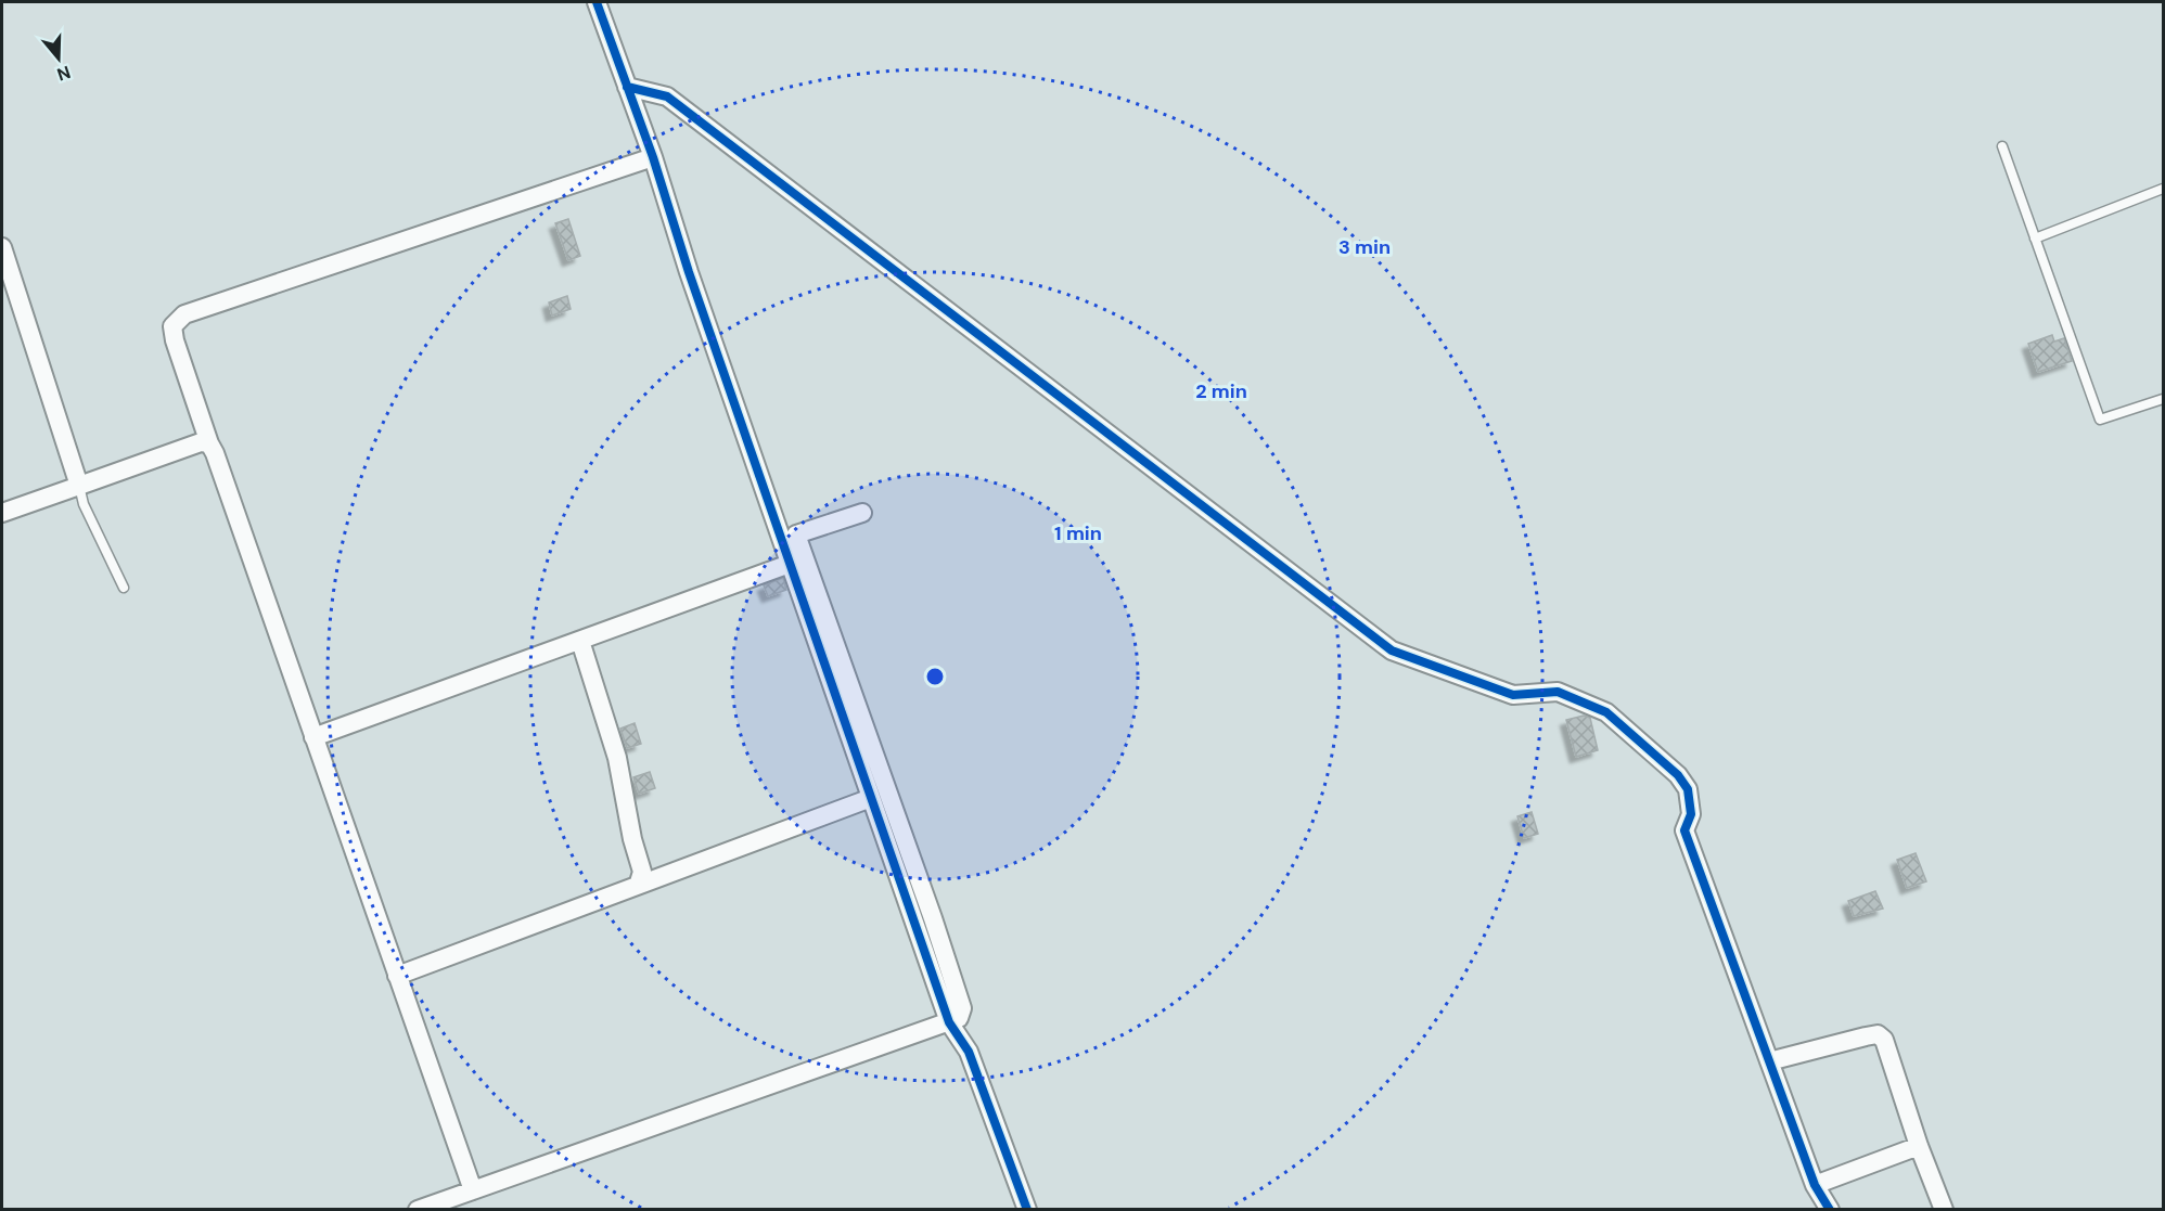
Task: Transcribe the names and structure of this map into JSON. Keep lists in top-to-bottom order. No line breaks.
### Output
{"north":"bottom","rings":["3 min","2 min","1 min"]}
